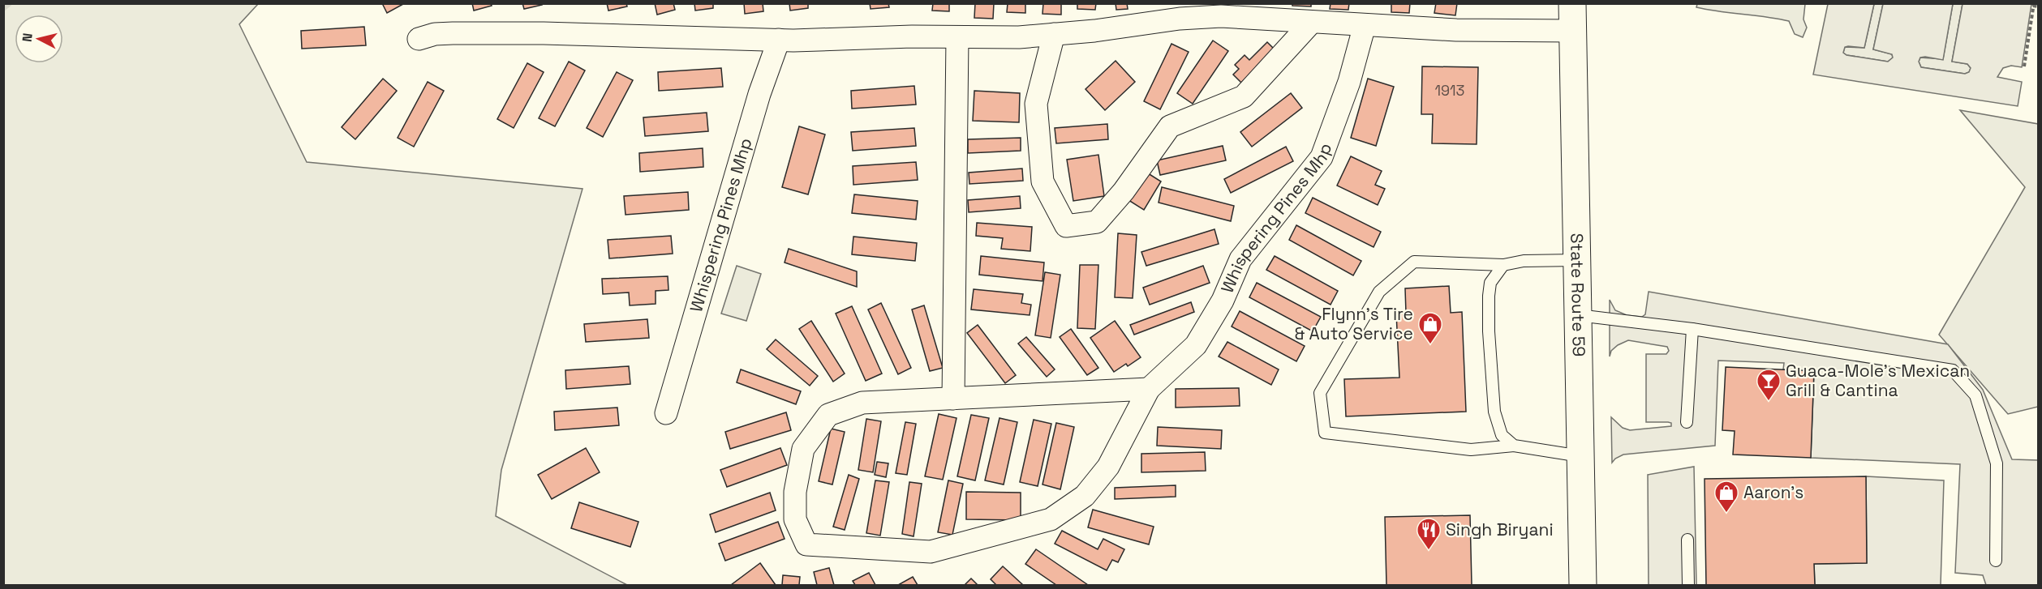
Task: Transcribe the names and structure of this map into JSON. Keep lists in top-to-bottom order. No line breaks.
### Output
{"streets":{"main road":["State Route 59"],"street":["Whispering Pines Mhp"]},"places":{"shop":["Flynn's Tire & Auto Service","Aaron's"],"bar":["Guaca-Mole's Mexican Grill & Cantina"],"restaurant":["Singh Biryani"]},"house_numbers":["1913"],"north":"left"}
